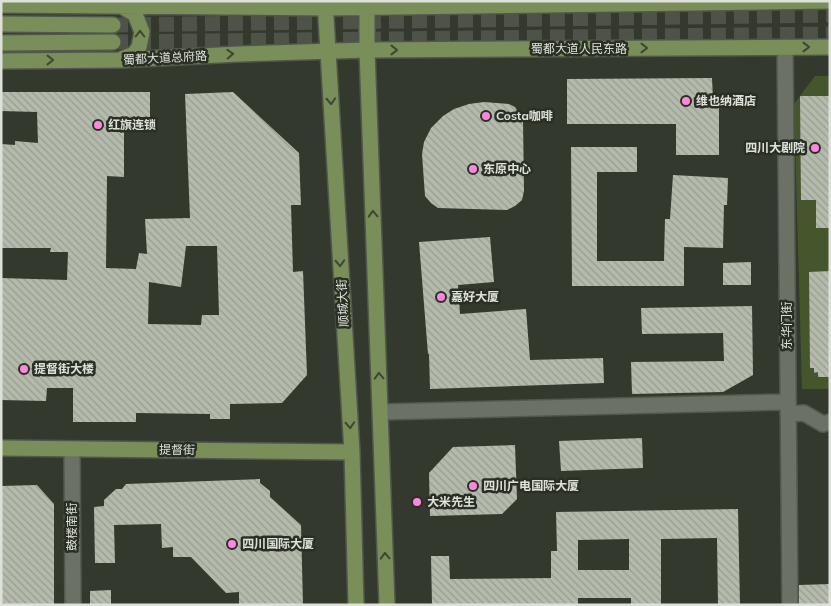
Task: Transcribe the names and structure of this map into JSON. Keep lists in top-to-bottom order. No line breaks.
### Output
{"streets":{"main road":["蜀都大道人民东路","蜀都大道总府路","顺城大街","提督街"],"street":["东华门街","鼓楼南街"]},"crossings":[["蜀都大道人民东路","蜀都大道总府路"],["蜀都大道人民东路","顺城大街"],["蜀都大道人民东路","东华门街"],["蜀都大道总府路","顺城大街"],["顺城大街","提督街"],["提督街","鼓楼南街"]],"places":["维也纳酒店","Costa咖啡","红旗连锁","四川大剧院","东原中心","嘉好大厦","提督街大楼","四川广电国际大厦","大米先生","四川国际大厦"]}
